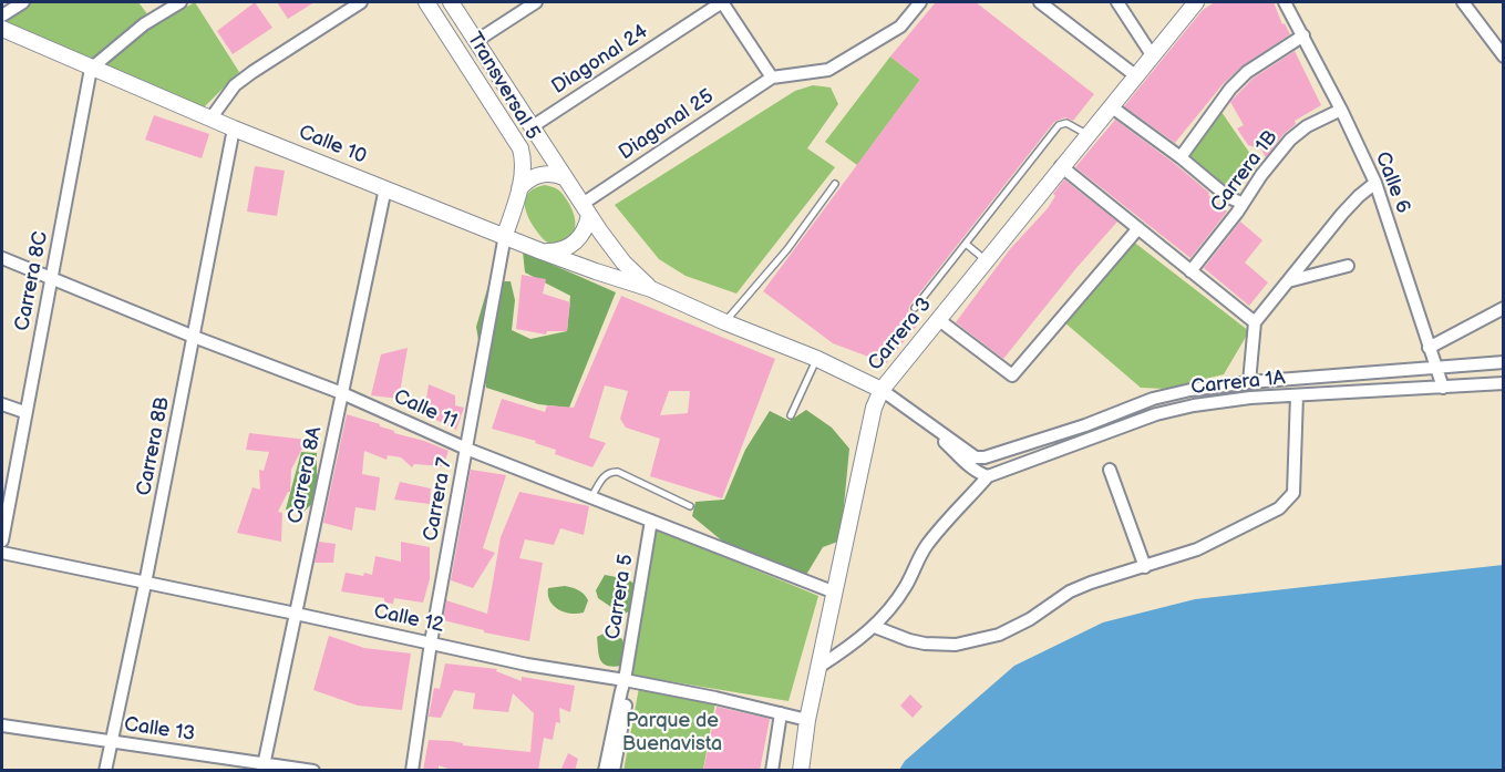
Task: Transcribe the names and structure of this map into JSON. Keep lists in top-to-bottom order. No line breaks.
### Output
{"streets":{"street":["Diagonal 24","Transversal 5","Diagonal 25","Calle 10","Carrera 1B","Calle 6","Carrera 8C","Carrera 3","Carrera 1A","Calle 11","Carrera 8B","Carrera 8A","Carrera 7","Carrera 5","Calle 12","Calle 13"]},"crossings":[["Diagonal 24","Transversal 5"],["Transversal 5","Diagonal 25"],["Transversal 5","Calle 10"],["Transversal 5","Carrera 7"],["Diagonal 25","Calle 10"],["Diagonal 25","Carrera 7"],["Calle 10","Carrera 8C"],["Calle 10","Carrera 3"],["Calle 10","Carrera 1A"],["Calle 10","Carrera 8B"],["Calle 10","Carrera 8A"],["Calle 10","Carrera 7"],["Carrera 1B","Calle 6"],["Calle 6","Carrera 1A"],["Carrera 8C","Calle 11"],["Carrera 3","Carrera 1A"],["Carrera 3","Calle 11"],["Carrera 3","Calle 12"],["Calle 11","Carrera 8B"],["Calle 11","Carrera 8A"],["Calle 11","Carrera 7"],["Calle 11","Carrera 5"],["Carrera 8B","Calle 12"],["Carrera 8B","Calle 13"],["Carrera 8A","Calle 12"],["Carrera 8A","Calle 13"],["Carrera 7","Calle 12"],["Carrera 5","Calle 12"]],"parks":["Parque de Buenavista"]}
